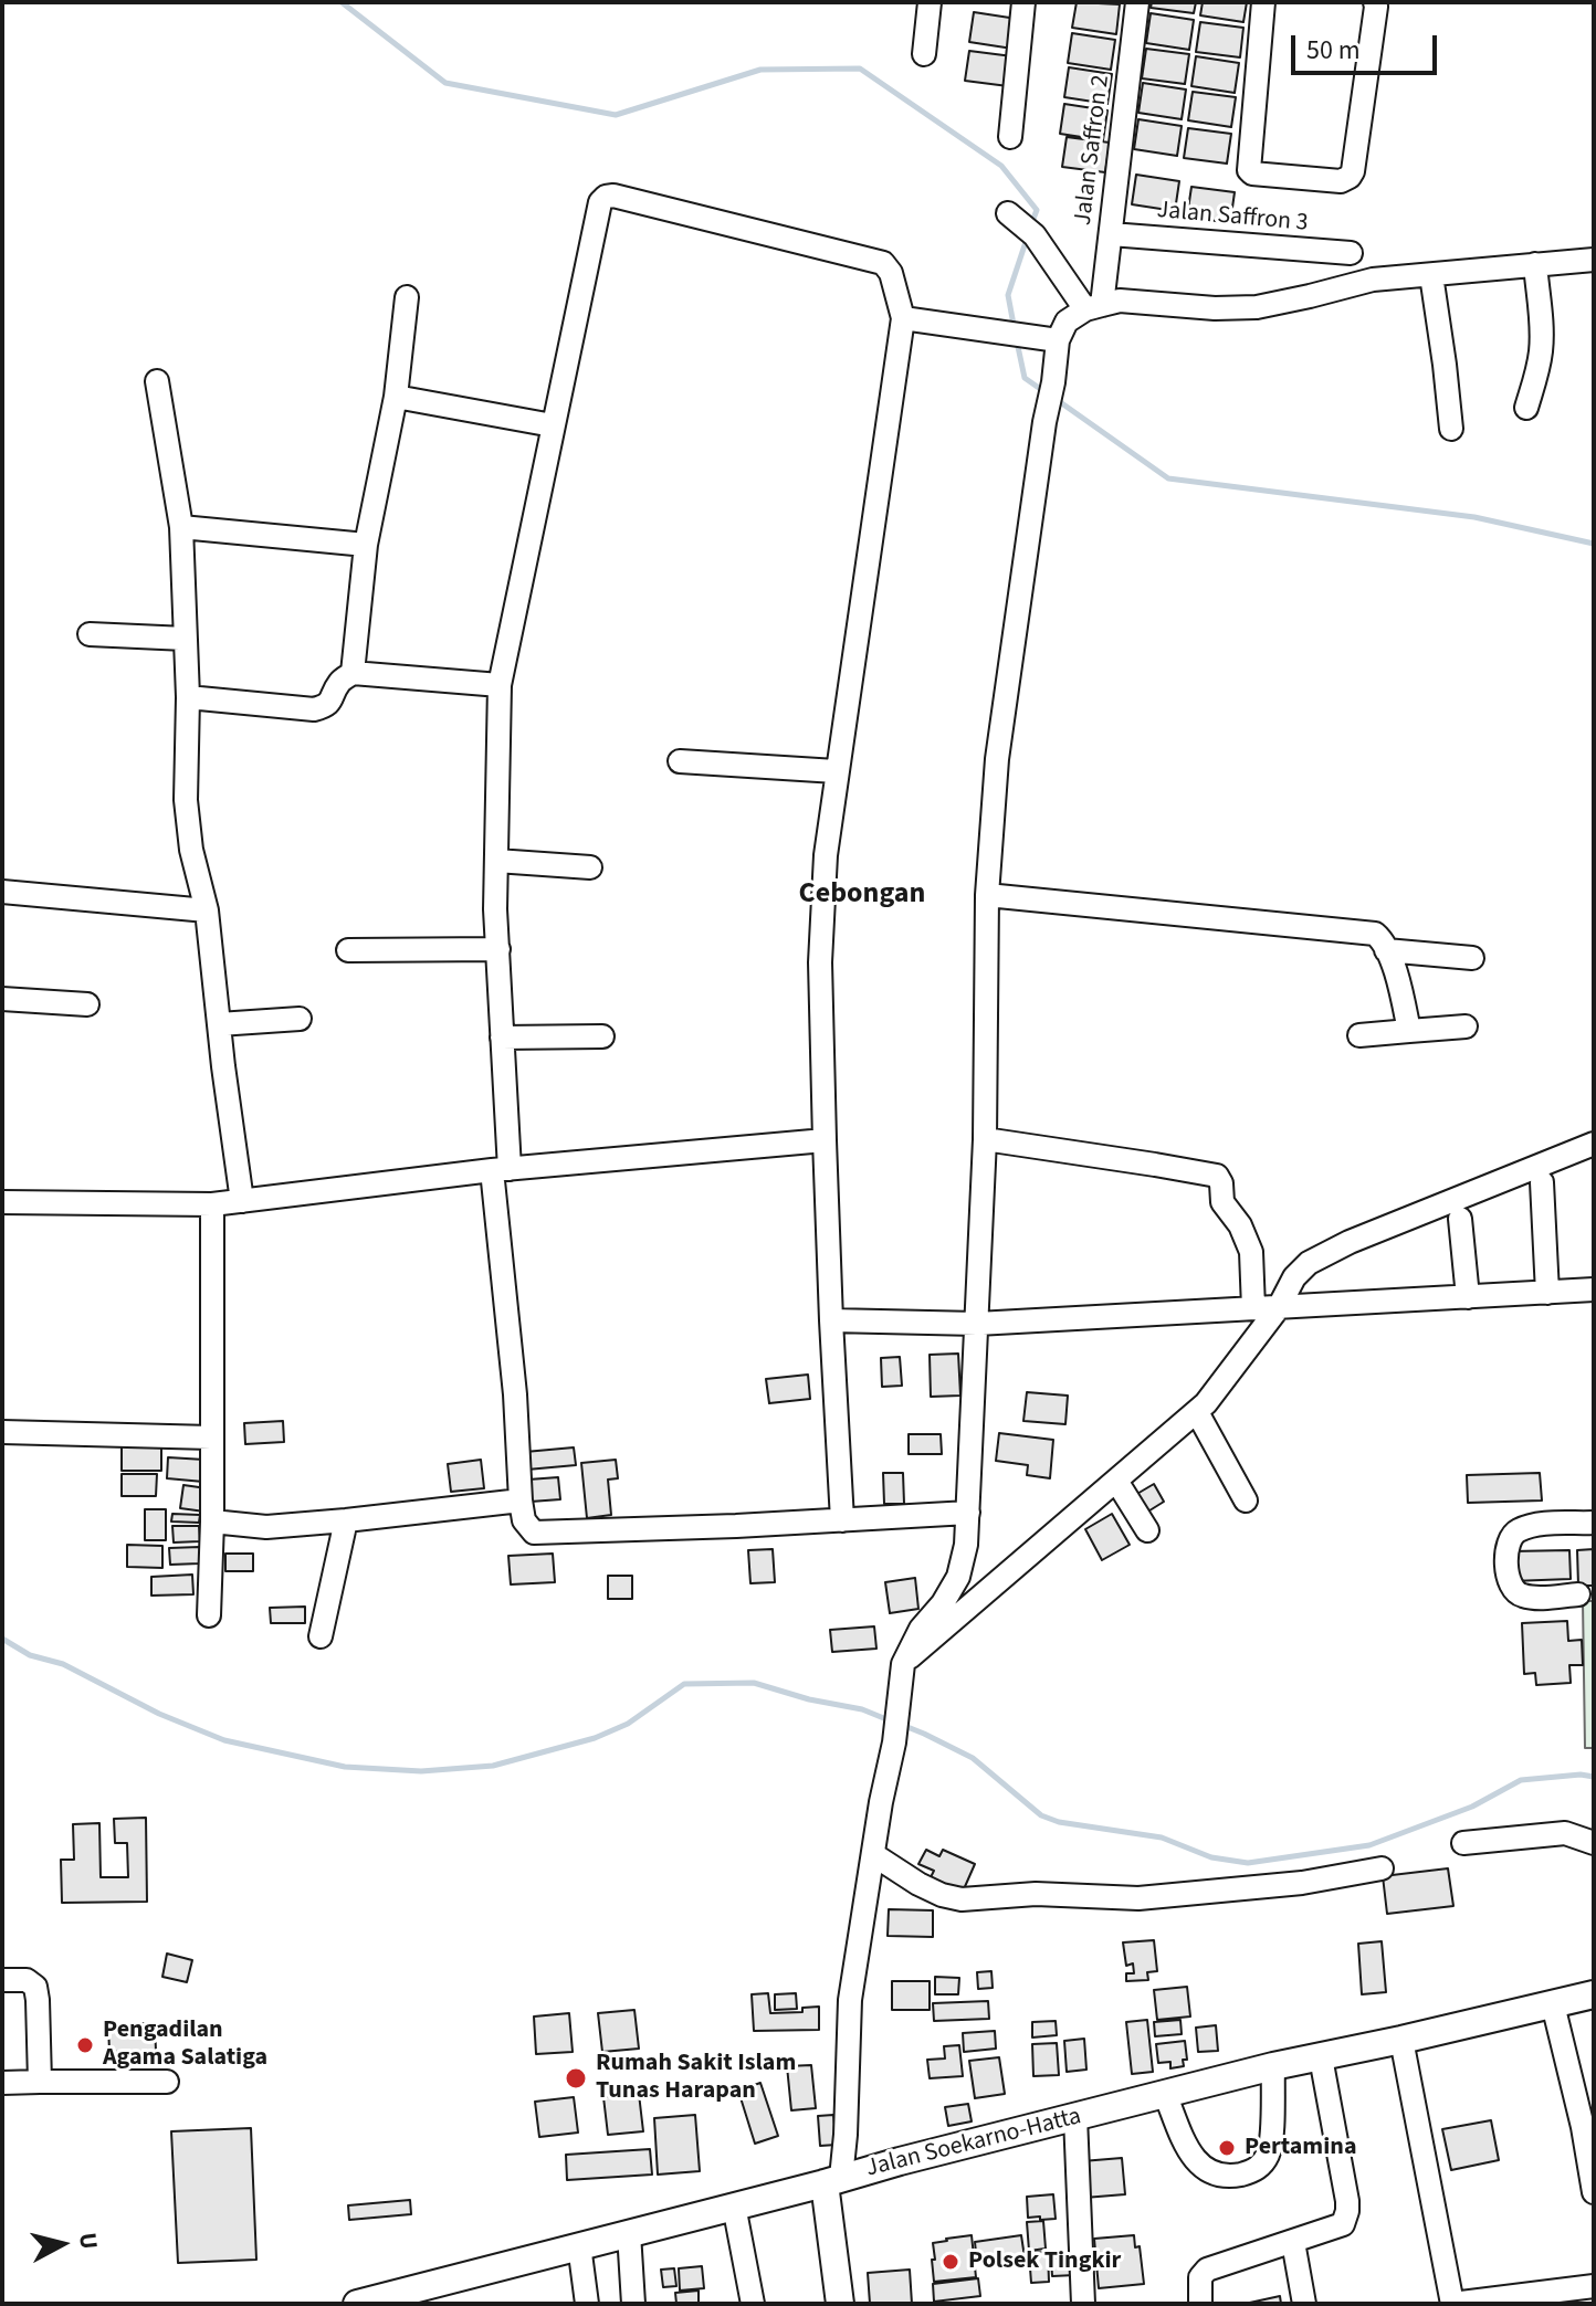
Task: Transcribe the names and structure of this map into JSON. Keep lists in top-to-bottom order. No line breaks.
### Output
{"streets":{"main road":["Jalan Soekarno-Hatta"],"street":["Jalan Saffron 2","Jalan Saffron 3"]},"crossings":[["Jalan Saffron 2","Jalan Saffron 3"]],"districts":["Cebongan"],"places":["Pengadilan Agama Salatiga","Rumah Sakit Islam Tunas Harapan","Pertamina","Polsek Tingkir"],"scale_bar":"50 m","north":"right"}
